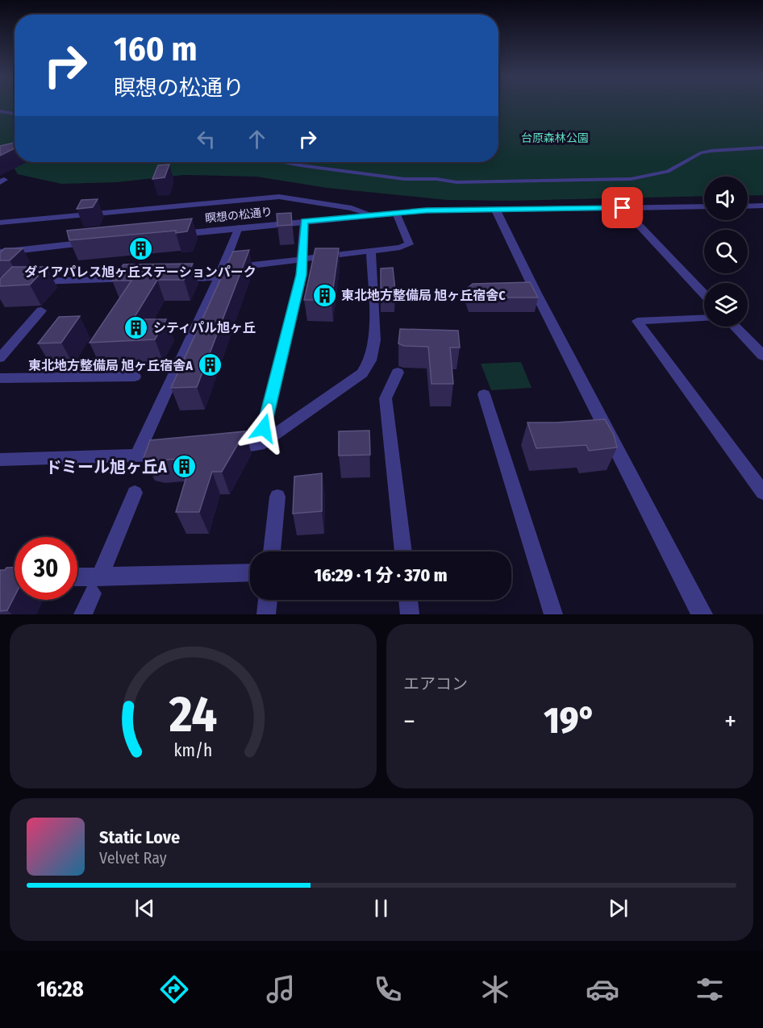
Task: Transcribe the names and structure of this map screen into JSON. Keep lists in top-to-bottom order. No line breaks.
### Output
{"streets":{"street":["瞑想の松通り"]},"parks":["台原森林公園"],"places":{"building":["ダイアパレス旭ヶ丘ステーションパーク","東北地方整備局 旭ヶ丘宿舎C","シティパル旭ヶ丘","東北地方整備局 旭ヶ丘宿舎A","ドミール旭ヶ丘A"]},"page":{"turn":["160 m","瞑想の松通り"],"limit":"30","trip":"16:29 · 1 分 · 370 m","tile":"エアコン","heat":["−","19°","+"],"song":["Static Love","Velvet Ray"],"tabs":"16:28","gauge":["24","km/h"]}}
